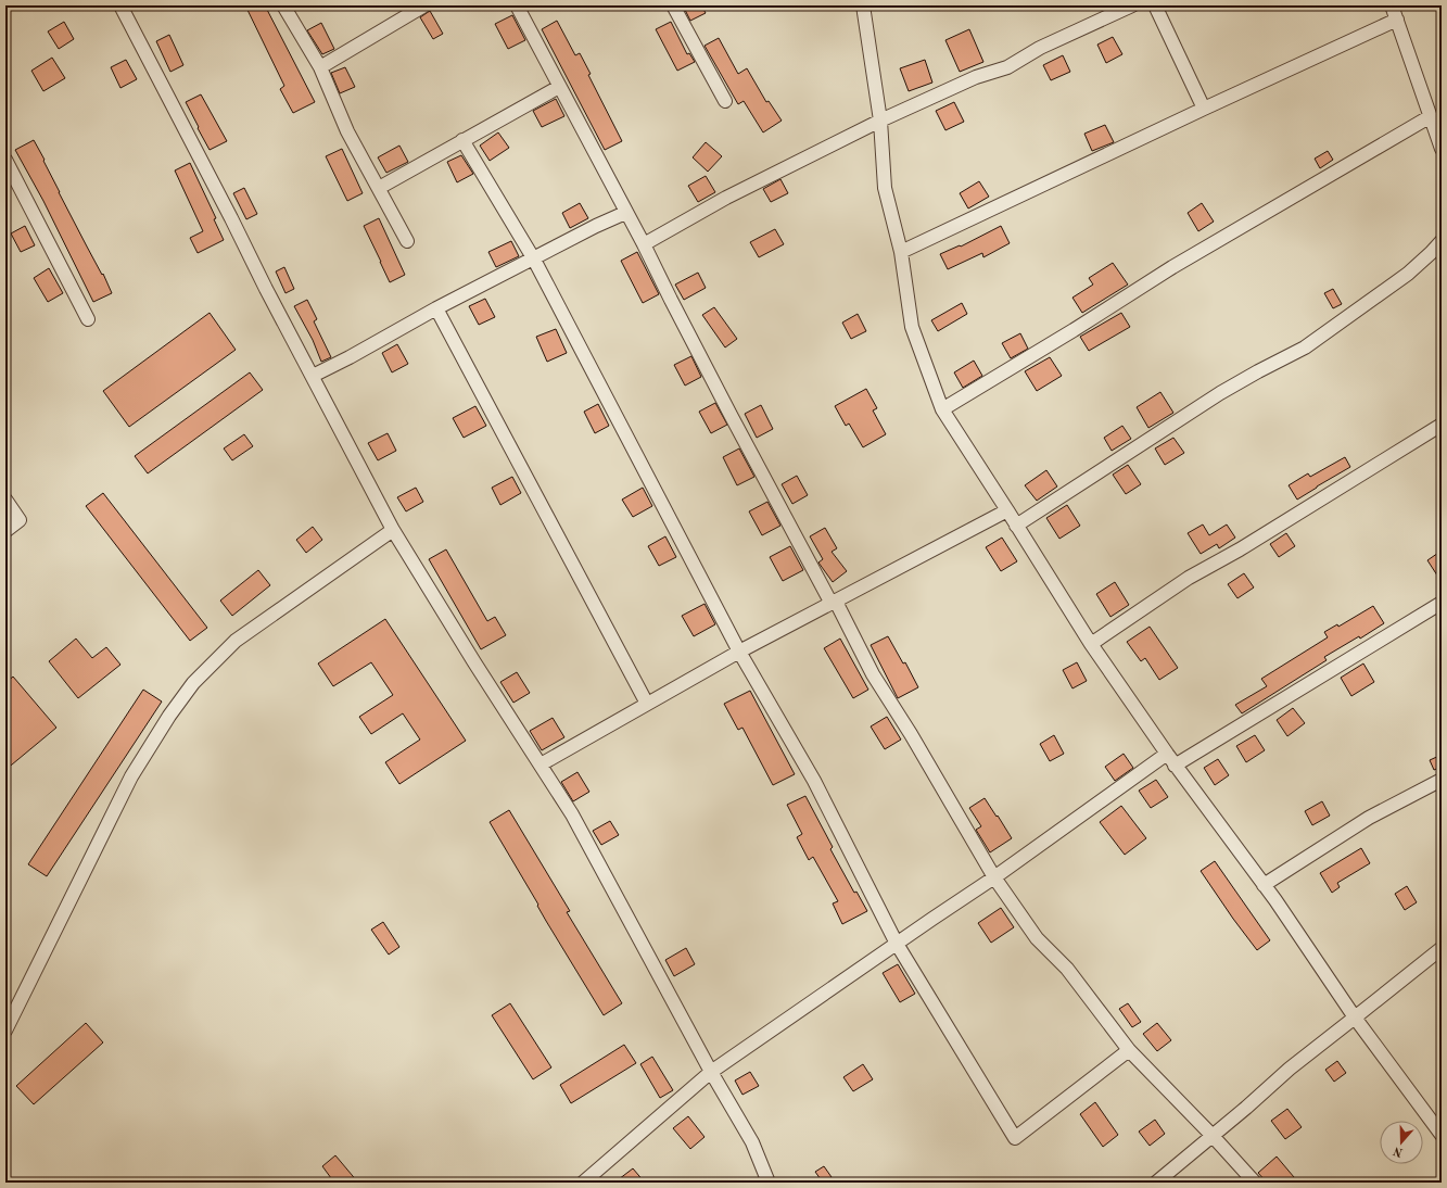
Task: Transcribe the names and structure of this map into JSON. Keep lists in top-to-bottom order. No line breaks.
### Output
{"north":"bottom"}
